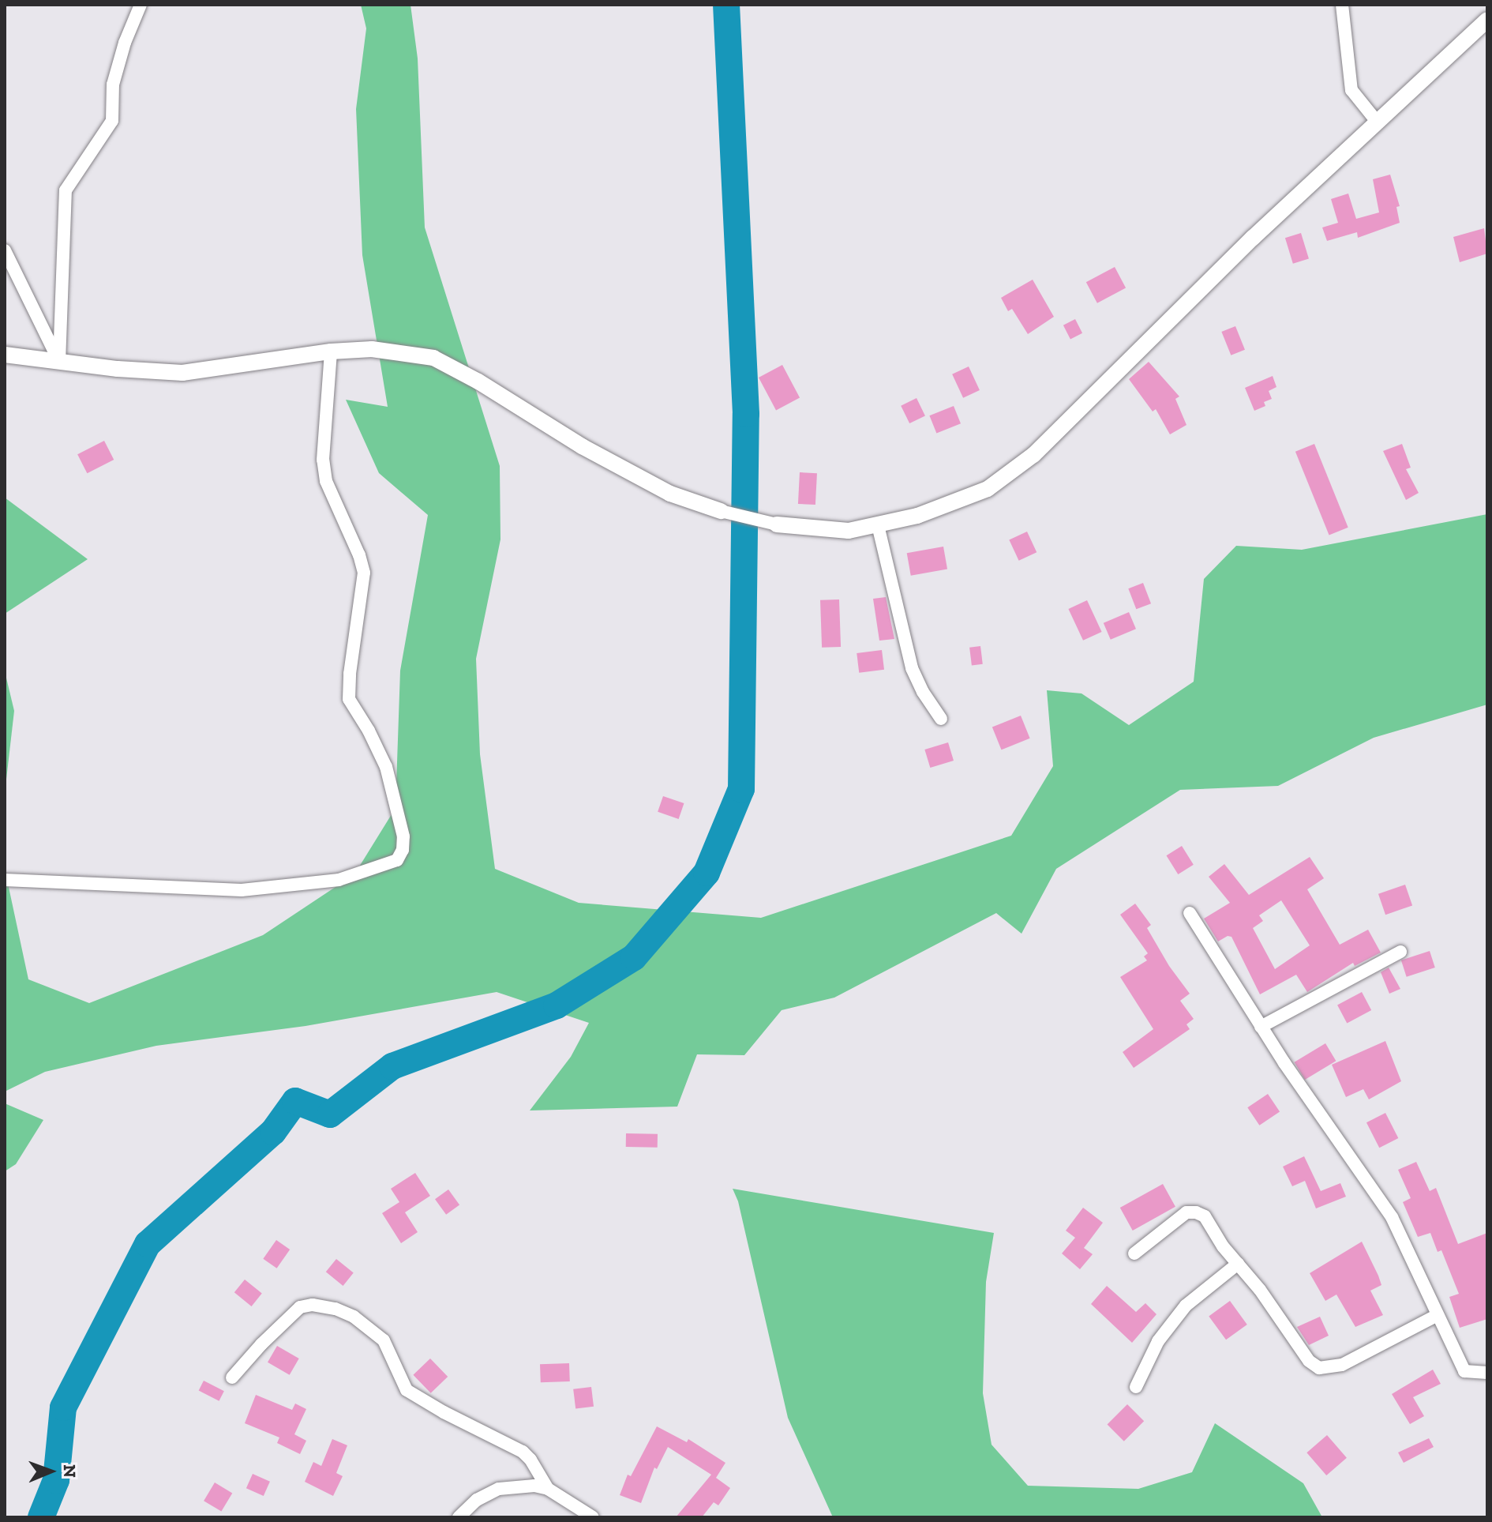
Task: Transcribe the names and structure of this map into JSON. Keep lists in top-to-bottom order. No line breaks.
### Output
{"north":"right"}
